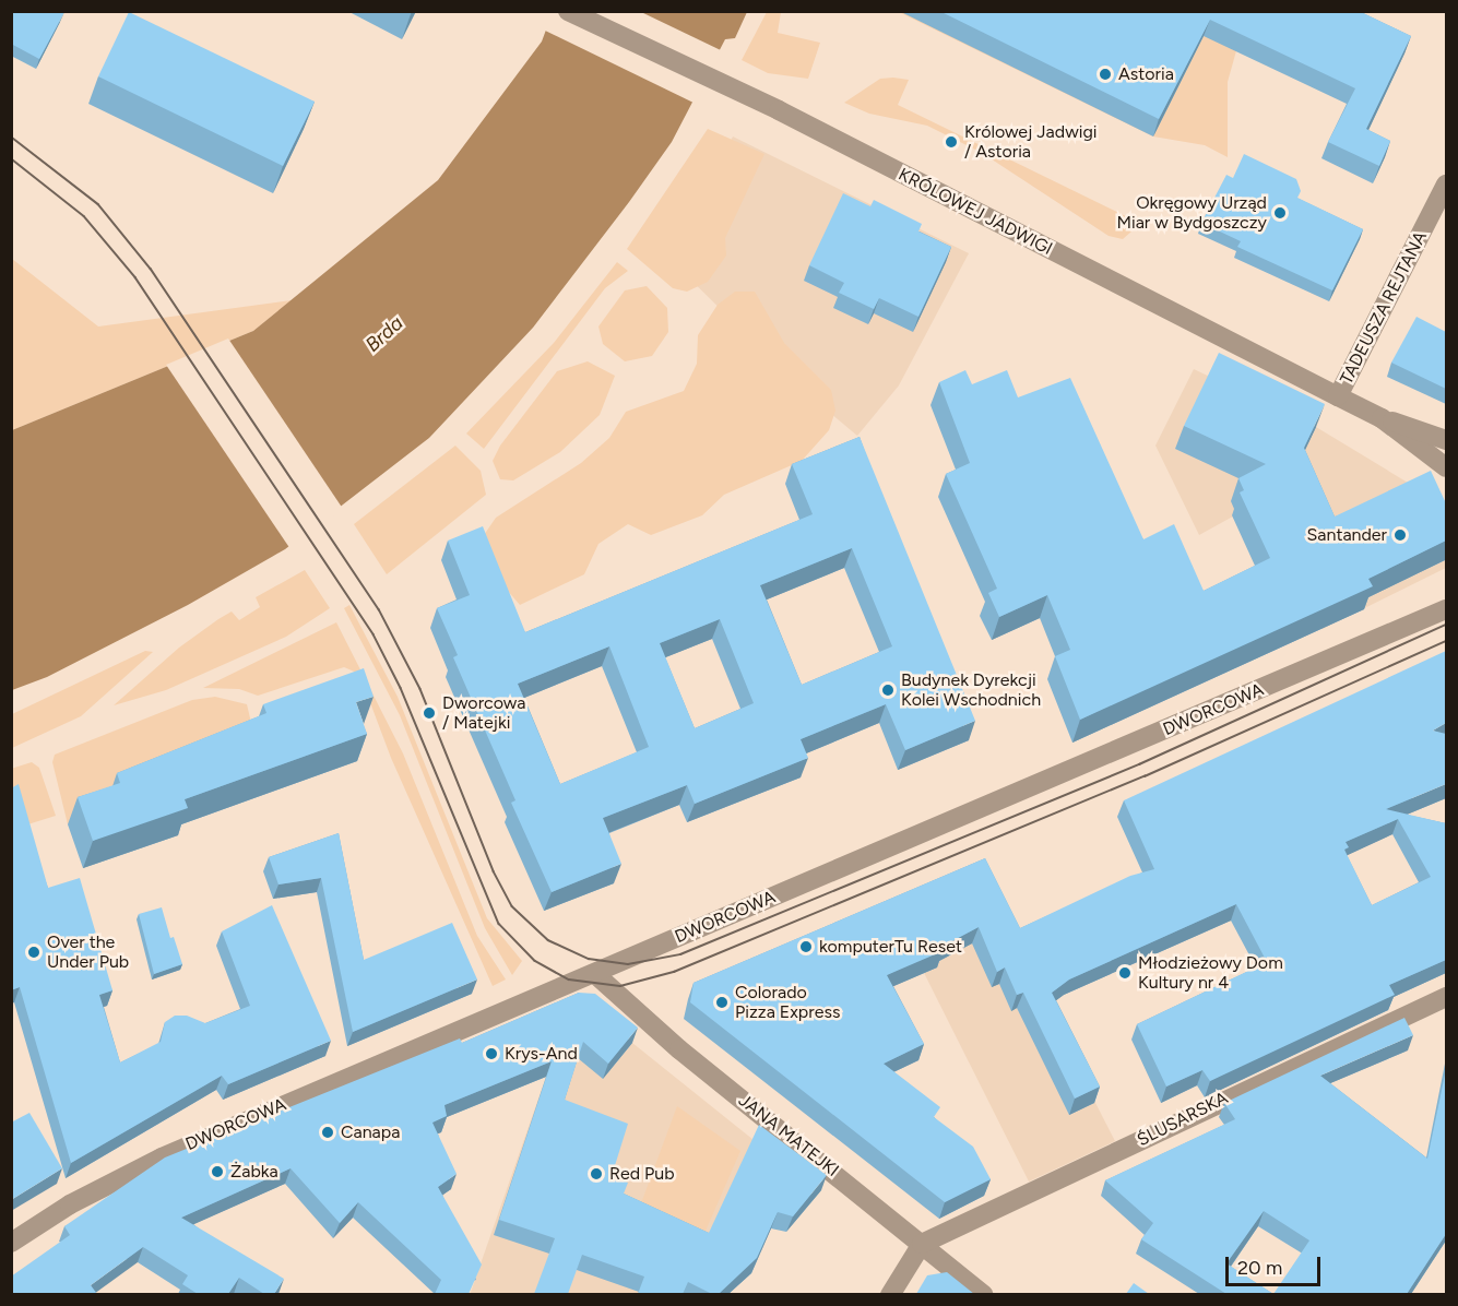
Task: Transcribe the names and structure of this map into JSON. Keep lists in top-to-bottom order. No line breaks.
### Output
{"streets":{"street":["KRÓLOWEJ JADWIGI","TADEUSZA REJTANA","DWORCOWA","ŚLUSARSKA","JANA MATEJKI"]},"crossings":[["KRÓLOWEJ JADWIGI","TADEUSZA REJTANA"],["DWORCOWA","JANA MATEJKI"],["ŚLUSARSKA","JANA MATEJKI"]],"water":["Brda"],"places":["Astoria","Królowej Jadwigi / Astoria","Okręgowy Urząd Miar w Bydgoszczy","Santander","Budynek Dyrekcji Kolei Wschodnich","Dworcowa / Matejki","komputerTu Reset","Over the Under Pub","Młodzieżowy Dom Kultury nr 4","Colorado Pizza Express","Krys-And","Canapa","Żabka","Red Pub"],"scale_bar":"20 m"}
